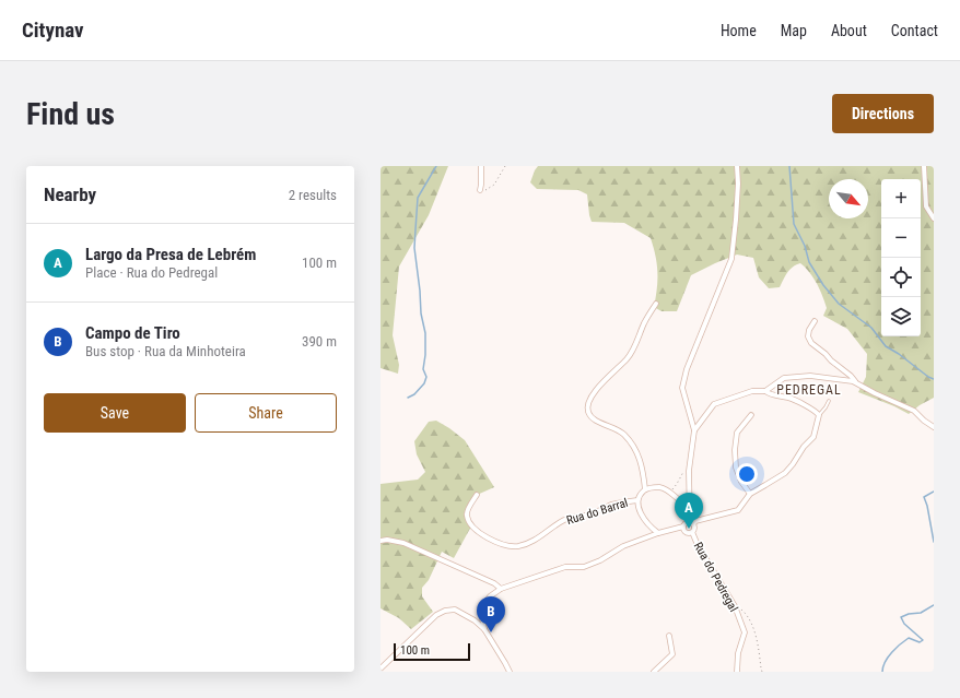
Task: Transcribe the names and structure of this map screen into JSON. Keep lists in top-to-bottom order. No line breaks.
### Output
{"streets":{"street":["Rua do Barral","Rua do Pedregal"]},"districts":["PEDREGAL"],"scale_bar":"100 m","north":"bottom right","page":{"header":"Citynav","nav":["Home","Map","About","Contact"],"buttons":["Directions",["Save","Share"]],"title":"Find us","heading":["Nearby","2 results"],"map_buttons":["+","−"],"list":[{"mark":"A","name":"Largo da Presa de Lebrém","note":"Place · Rua do Pedregal","value":"100 m"},{"mark":"B","name":"Campo de Tiro","note":"Bus stop · Rua da Minhoteira","value":"390 m"}],"pins":["A","B"],"scale":"100 m"}}
